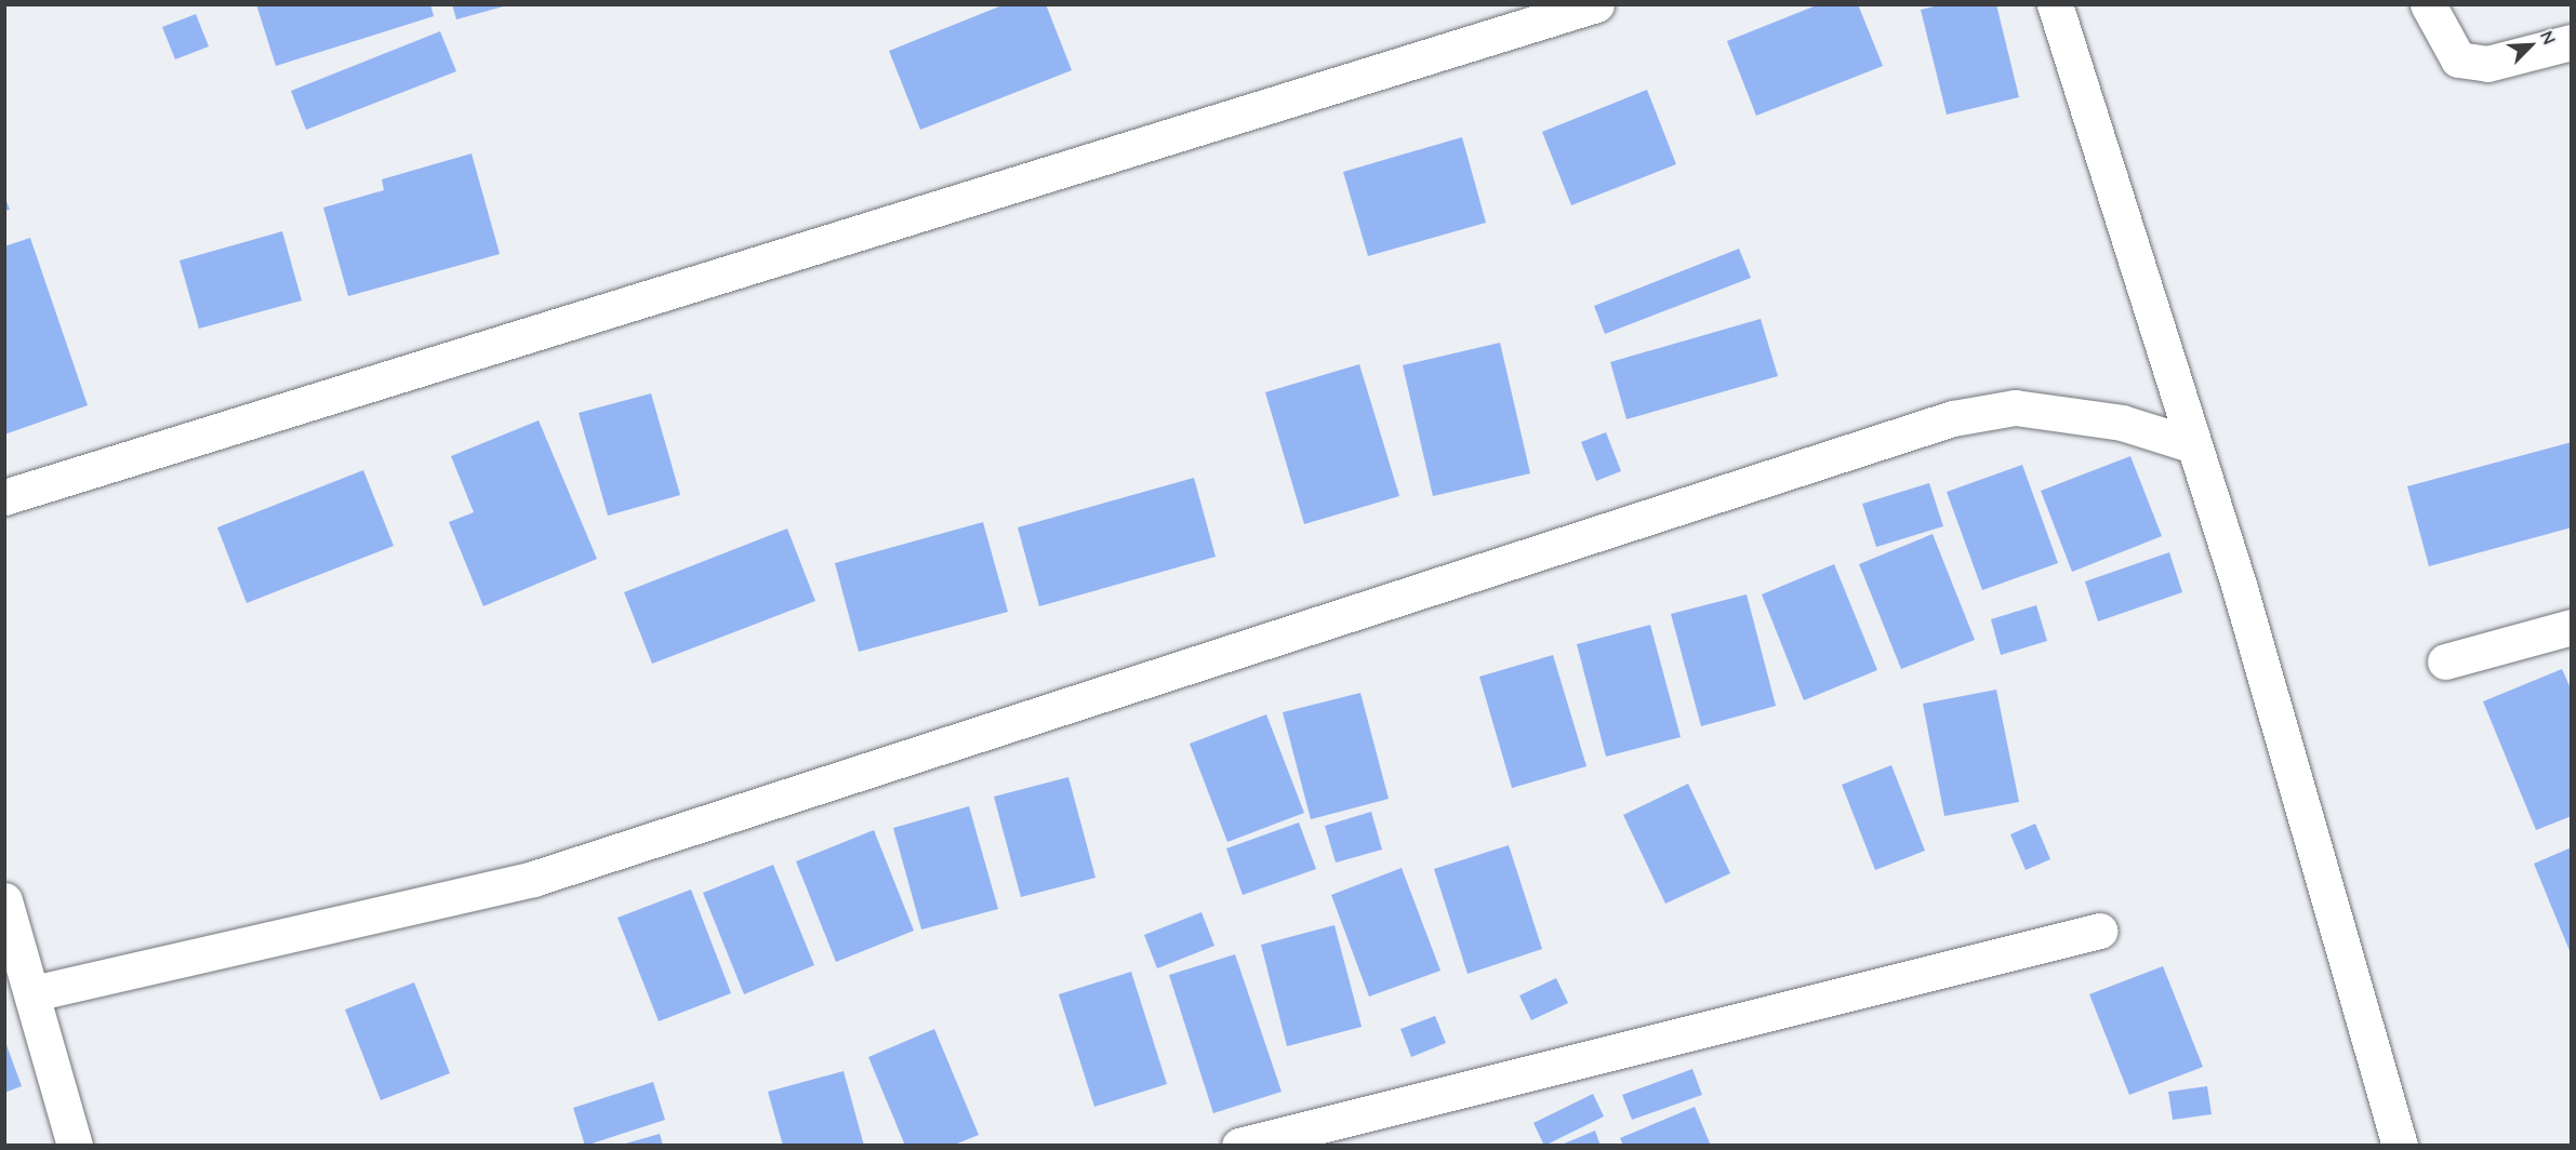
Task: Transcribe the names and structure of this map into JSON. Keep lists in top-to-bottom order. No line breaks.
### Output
{"north":"top right"}
